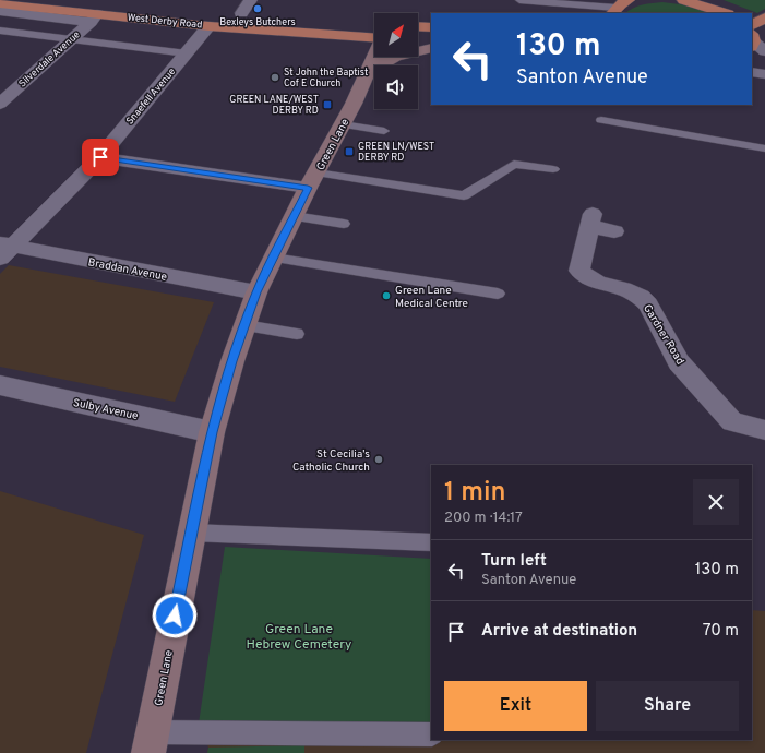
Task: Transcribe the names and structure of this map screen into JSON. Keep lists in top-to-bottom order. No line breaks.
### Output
{"streets":{"highway":["West Derby Road"],"main road":["Green Lane"],"street":["Silverdale Avenue","Snaefell Avenue","Braddan Avenue","Gardner Road","Sulby Avenue"]},"crossings":[["West Derby Road","Silverdale Avenue"],["West Derby Road","Snaefell Avenue"],["Snaefell Avenue","Braddan Avenue"],["Green Lane","Braddan Avenue"],["Green Lane","Sulby Avenue"]],"parks":["Green Lane Hebrew Cemetery"],"places":{"other":["Bexleys Butchers","St John the Baptist Cof E Church","Green Lane Medical Centre","St Cecilia's Catholic Church"],"transit":["GREEN LANE/WEST DERBY RD","GREEN LN/WEST DERBY RD"]},"north":"top right","page":{"turn":["130 m","Santon Avenue"],"heading":["1 min","200 m · 14:17"],"list":[{"name":"Turn left","note":"Santon Avenue","value":"130 m"},{"name":"Arrive at destination","value":"70 m"}],"buttons":["Exit","Share"]}}
